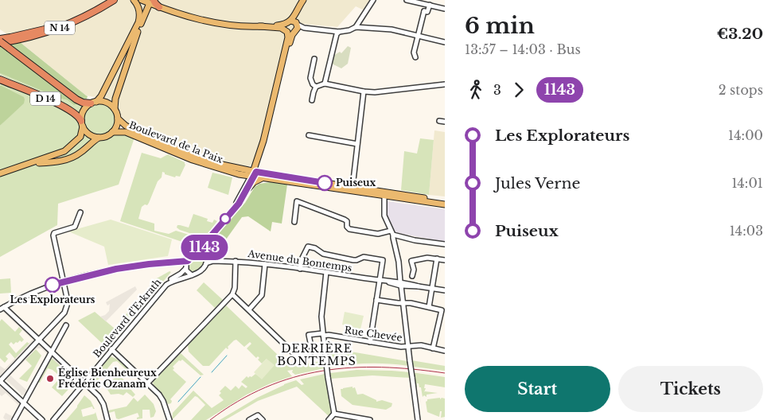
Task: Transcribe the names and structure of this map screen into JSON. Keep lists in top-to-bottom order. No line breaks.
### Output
{"streets":{"highway":["N 14","D 14"],"main road":["Boulevard de la Paix"],"street":["Avenue du Bontemps","Boulevard d'Erkrath","Rue Chevée"]},"crossings":[["N 14","D 14"],["D 14","Boulevard de la Paix"],["Avenue du Bontemps","Boulevard d'Erkrath"]],"districts":["DERRIÈRE BONTEMPS"],"places":["Puiseux","Les Explorateurs","Église Bienheureux Frédéric Ozanam"],"lines":["bus line 1143"],"page":{"on_map":"1143","heading":["6 min","13:57 – 14:03 · Bus","€3.20"],"legs":["3","1143","2 stops"],"list":[{"name":"Les Explorateurs","value":"14:00"},{"name":"Jules Verne","value":"14:01"},{"name":"Puiseux","value":"14:03"}],"buttons":["Start","Tickets"]}}
